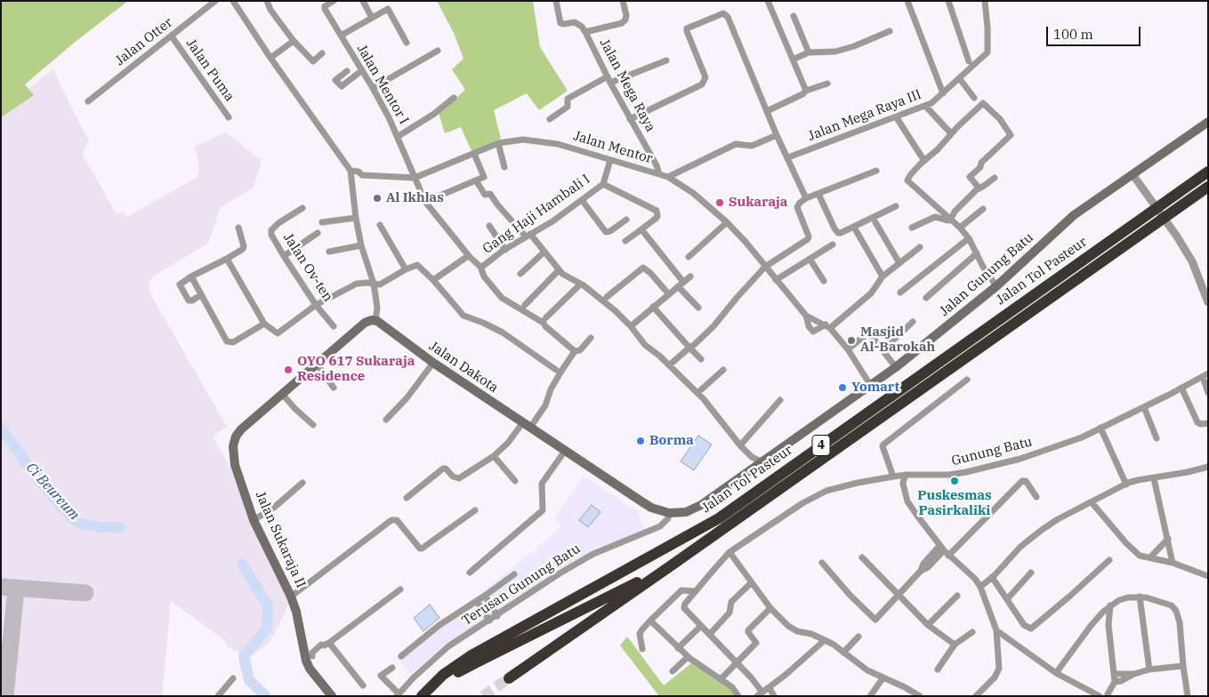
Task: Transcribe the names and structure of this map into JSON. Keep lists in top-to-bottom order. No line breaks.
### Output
{"streets":{"highway":["Jalan Tol Pasteur","4"],"main road":["Jalan Gunung Batu","Jalan Dakota","Jalan Sukaraja II"],"street":["Jalan Otter","Jalan Puma","Jalan Mentor I","Jalan Mega Raya","Jalan Mega Raya III","Jalan Mentor","Gang Haji Hambali I","Jalan Ov-ten","Gunung Batu","Terusan Gunung Batu"]},"crossings":[["Jalan Otter","Jalan Puma"],["Jalan Mentor I","Jalan Mentor"],["Jalan Mentor I","Gang Haji Hambali I"],["Jalan Mega Raya","Jalan Mentor"],["Jalan Mentor","Gang Haji Hambali I"],["Jalan Mentor","Jalan Gunung Batu"],["Jalan Gunung Batu","Jalan Dakota"],["Jalan Gunung Batu","Terusan Gunung Batu"],["Jalan Dakota","Jalan Sukaraja II"],["Jalan Dakota","Terusan Gunung Batu"]],"water":["Ci Beureum"],"places":["Al Ikhlas","Sukaraja","Masjid Al-Barokah","OYO 617 Sukaraja Residence","Yomart","Borma","Puskesmas Pasirkaliki"],"scale_bar":"100 m"}
